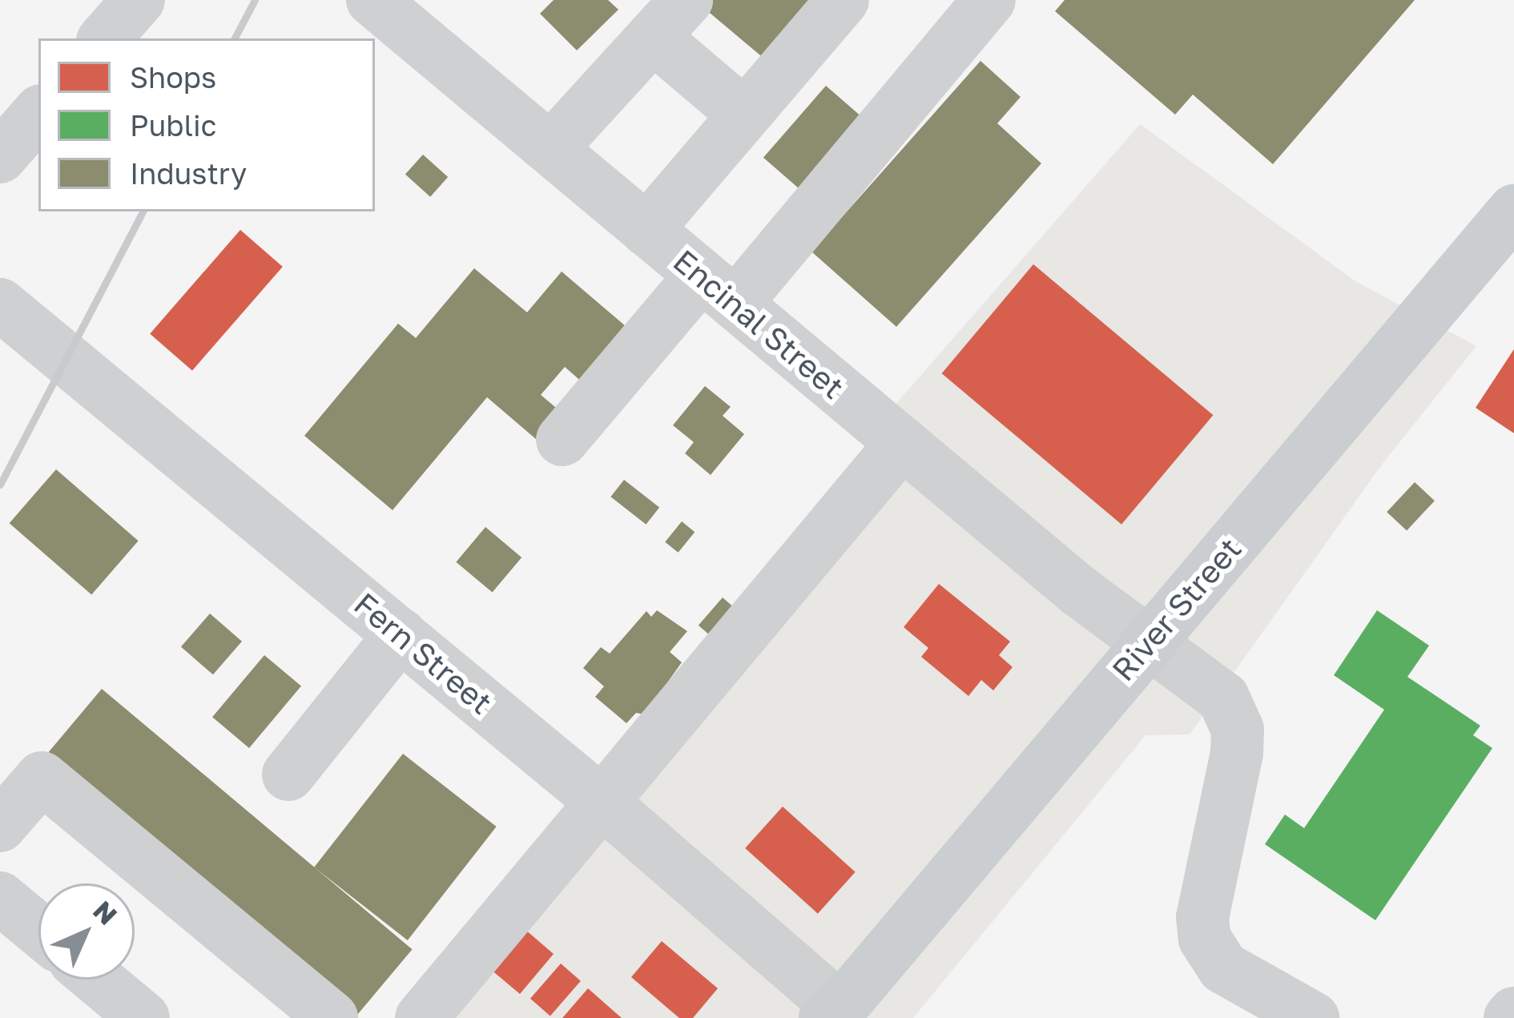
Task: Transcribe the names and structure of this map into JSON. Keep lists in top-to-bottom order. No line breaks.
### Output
{"streets":{"main road":["River Street"],"street":["Encinal Street","Fern Street"]},"crossings":[["Encinal Street","River Street"],["River Street","Fern Street"]],"legend":["Shops","Public","Industry"],"north":"top right"}
